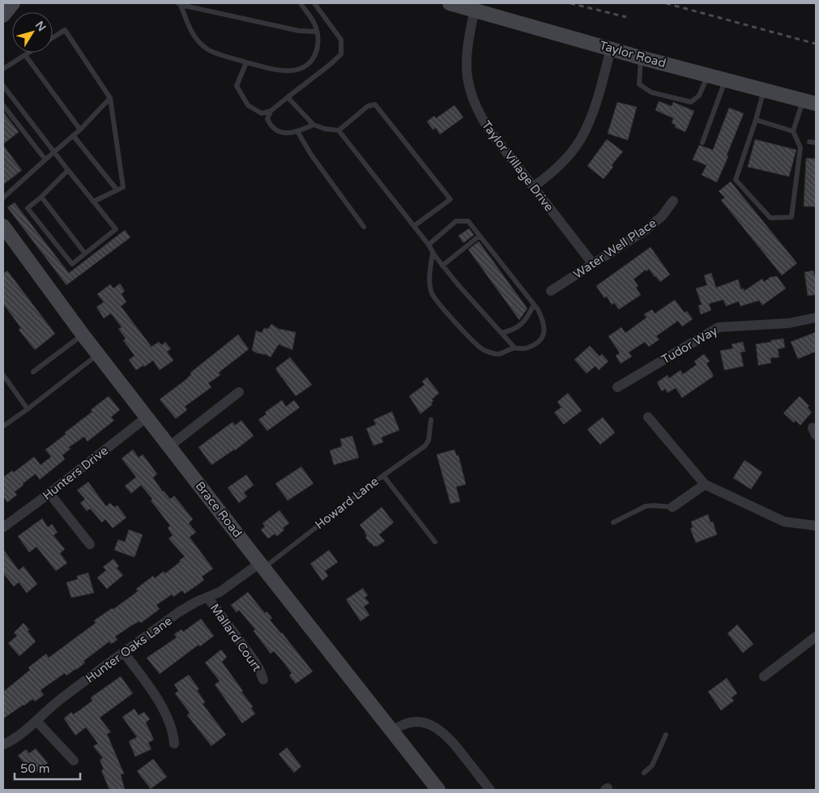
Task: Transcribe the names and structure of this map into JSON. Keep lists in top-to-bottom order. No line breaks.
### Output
{"streets":{"street":["Taylor Road","Taylor Village Drive","Water Well Place","Tudor Way","Hunters Drive","Brace Road","Mallard Court","Hunter Oaks Lane"],"lane":["Howard Lane"]},"crossings":[["Taylor Road","Taylor Village Drive"],["Taylor Village Drive","Water Well Place"],["Hunters Drive","Brace Road"],["Howard Lane","Brace Road"],["Howard Lane","Hunter Oaks Lane"],["Brace Road","Hunter Oaks Lane"],["Mallard Court","Hunter Oaks Lane"]],"scale_bar":"50 m","north":"top right"}
